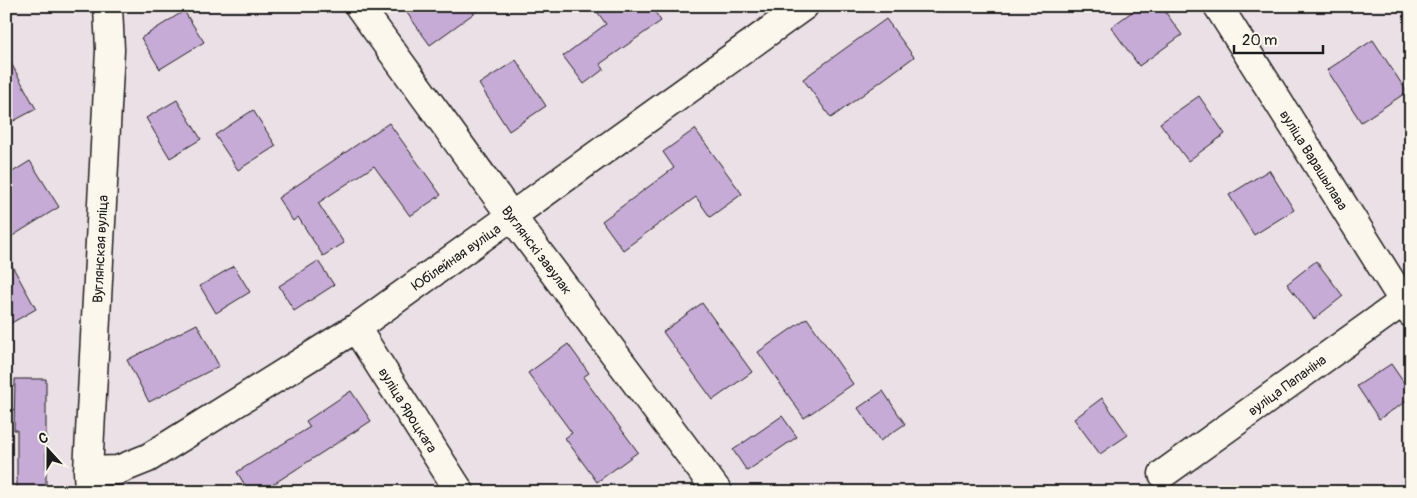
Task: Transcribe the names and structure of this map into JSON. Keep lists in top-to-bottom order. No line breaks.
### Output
{"streets":{"street":["вуліца Варашылава","Вуглянская вуліца","Вуглянскі завулак","Юбілейная вуліца","вуліца Папаніна","вуліца Яроцкага"]},"crossings":[["вуліца Варашылава","вуліца Папаніна"],["Вуглянская вуліца","Юбілейная вуліца"],["Вуглянскі завулак","Юбілейная вуліца"],["Юбілейная вуліца","вуліца Яроцкага"]],"scale_bar":"20 m","north":"top"}
